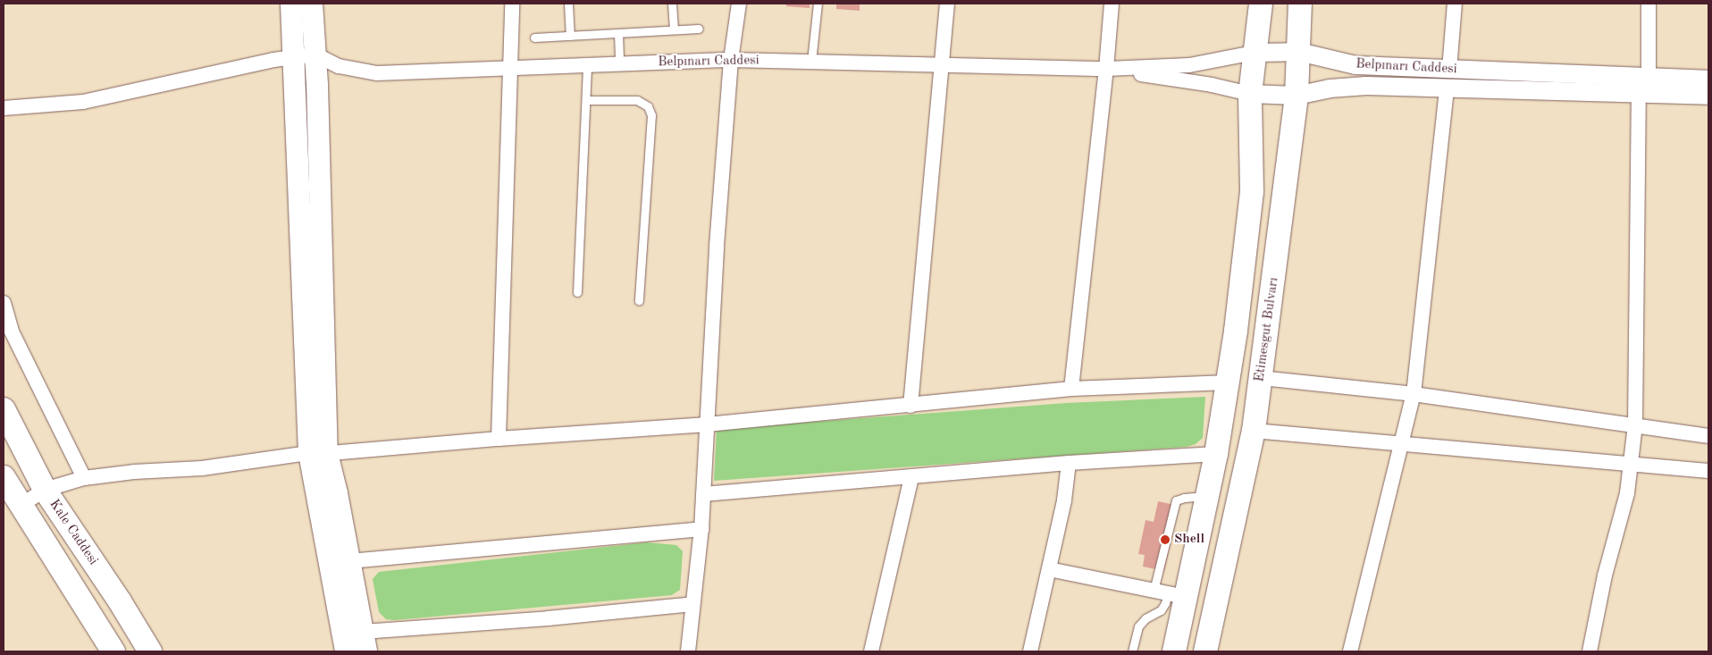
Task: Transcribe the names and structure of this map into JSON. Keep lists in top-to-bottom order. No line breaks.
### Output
{"streets":{"main road":["Etimesgut Bulvarı","Kale Caddesi"],"street":["Belpınarı Caddesi"]},"crossings":[["Belpınarı Caddesi","Etimesgut Bulvarı"]],"places":["Shell"]}
